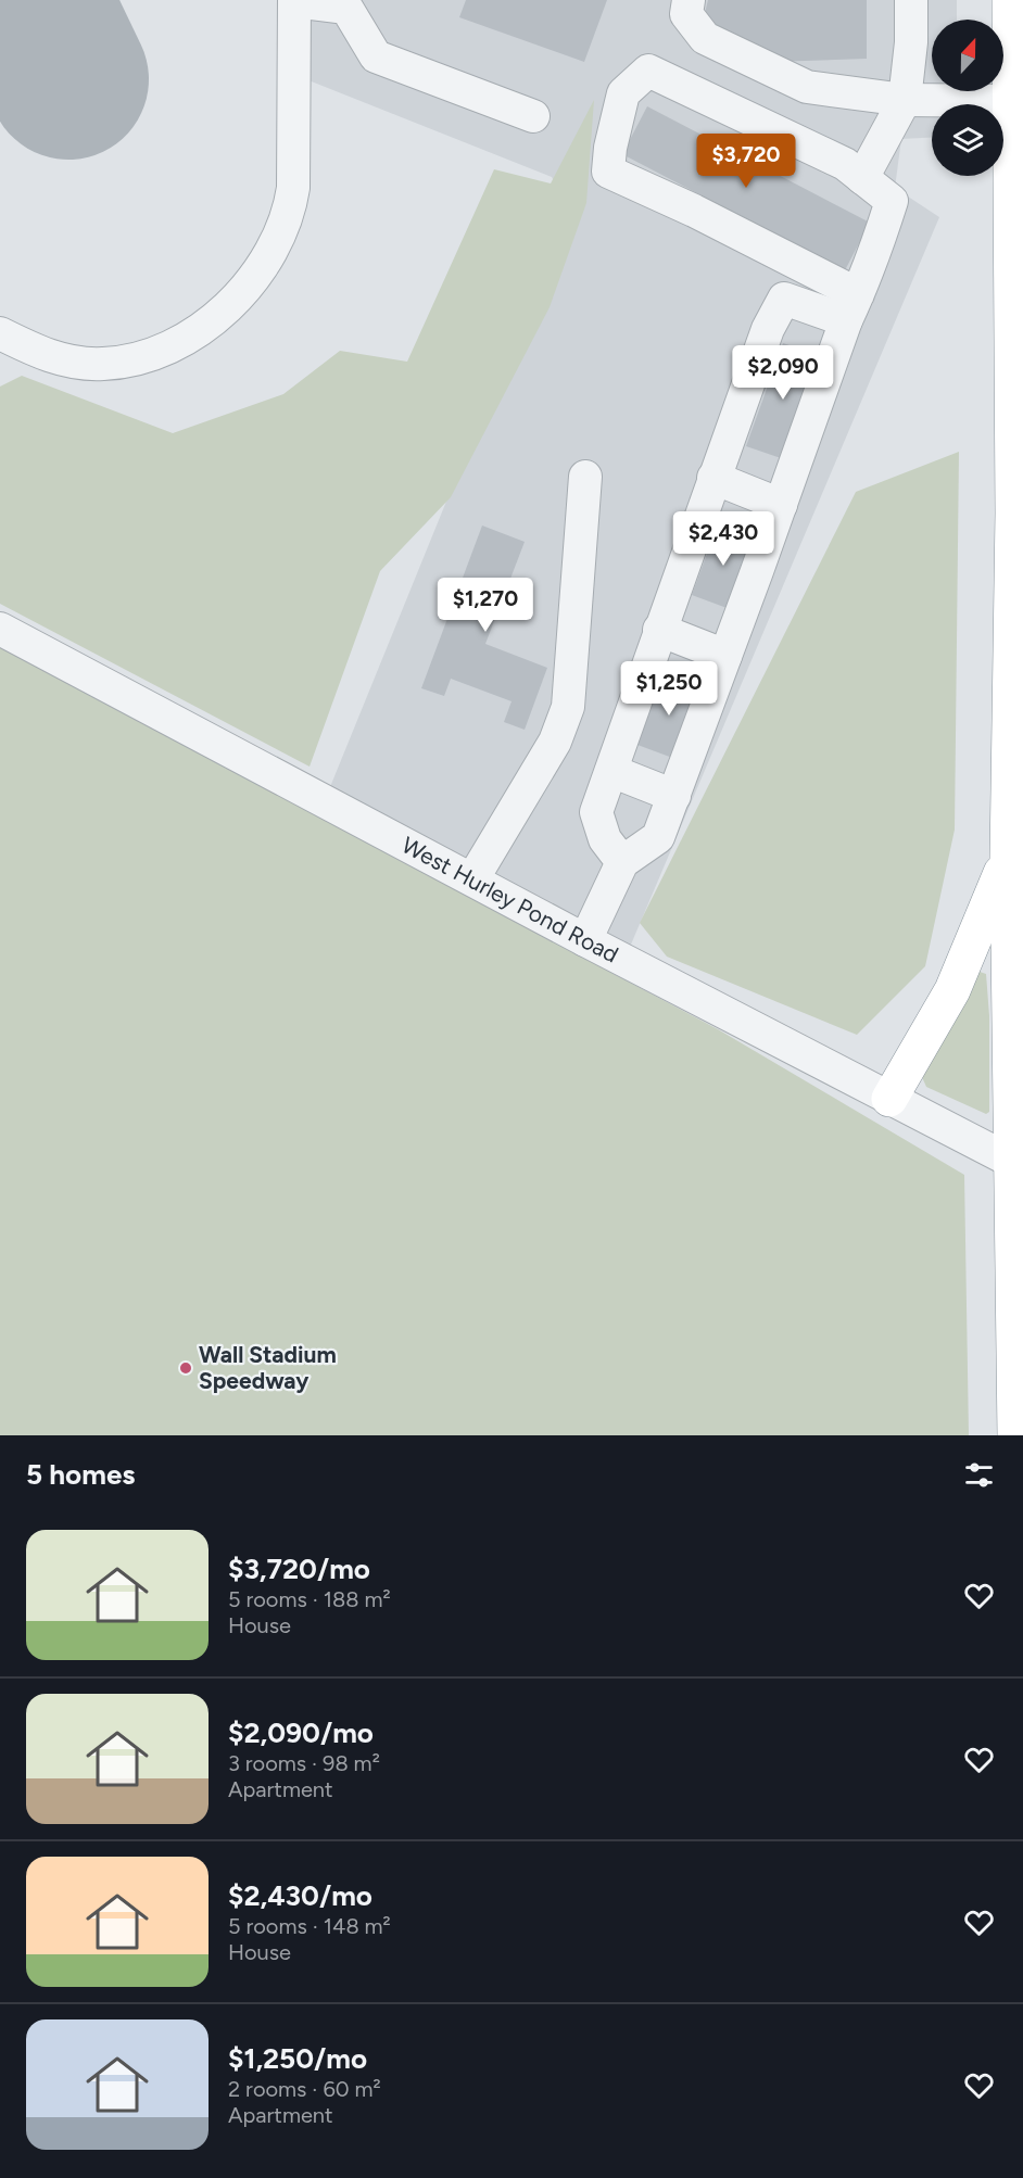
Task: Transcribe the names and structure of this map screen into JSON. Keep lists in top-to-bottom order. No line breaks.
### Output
{"streets":{"street":["West Hurley Pond Road"]},"places":["Wall Stadium Speedway"],"north":"top","page":{"price":["$3,720","$2,090","$2,430","$1,270","$1,250"],"heading":"5 homes","list":[{"name":"$3,720/mo","note":"5 rooms · 188 m² · House"},{"name":"$2,090/mo","note":"3 rooms · 98 m² · Apartment"},{"name":"$2,430/mo","note":"5 rooms · 148 m² · House"},{"name":"$1,250/mo","note":"2 rooms · 60 m² · Apartment"}]}}
